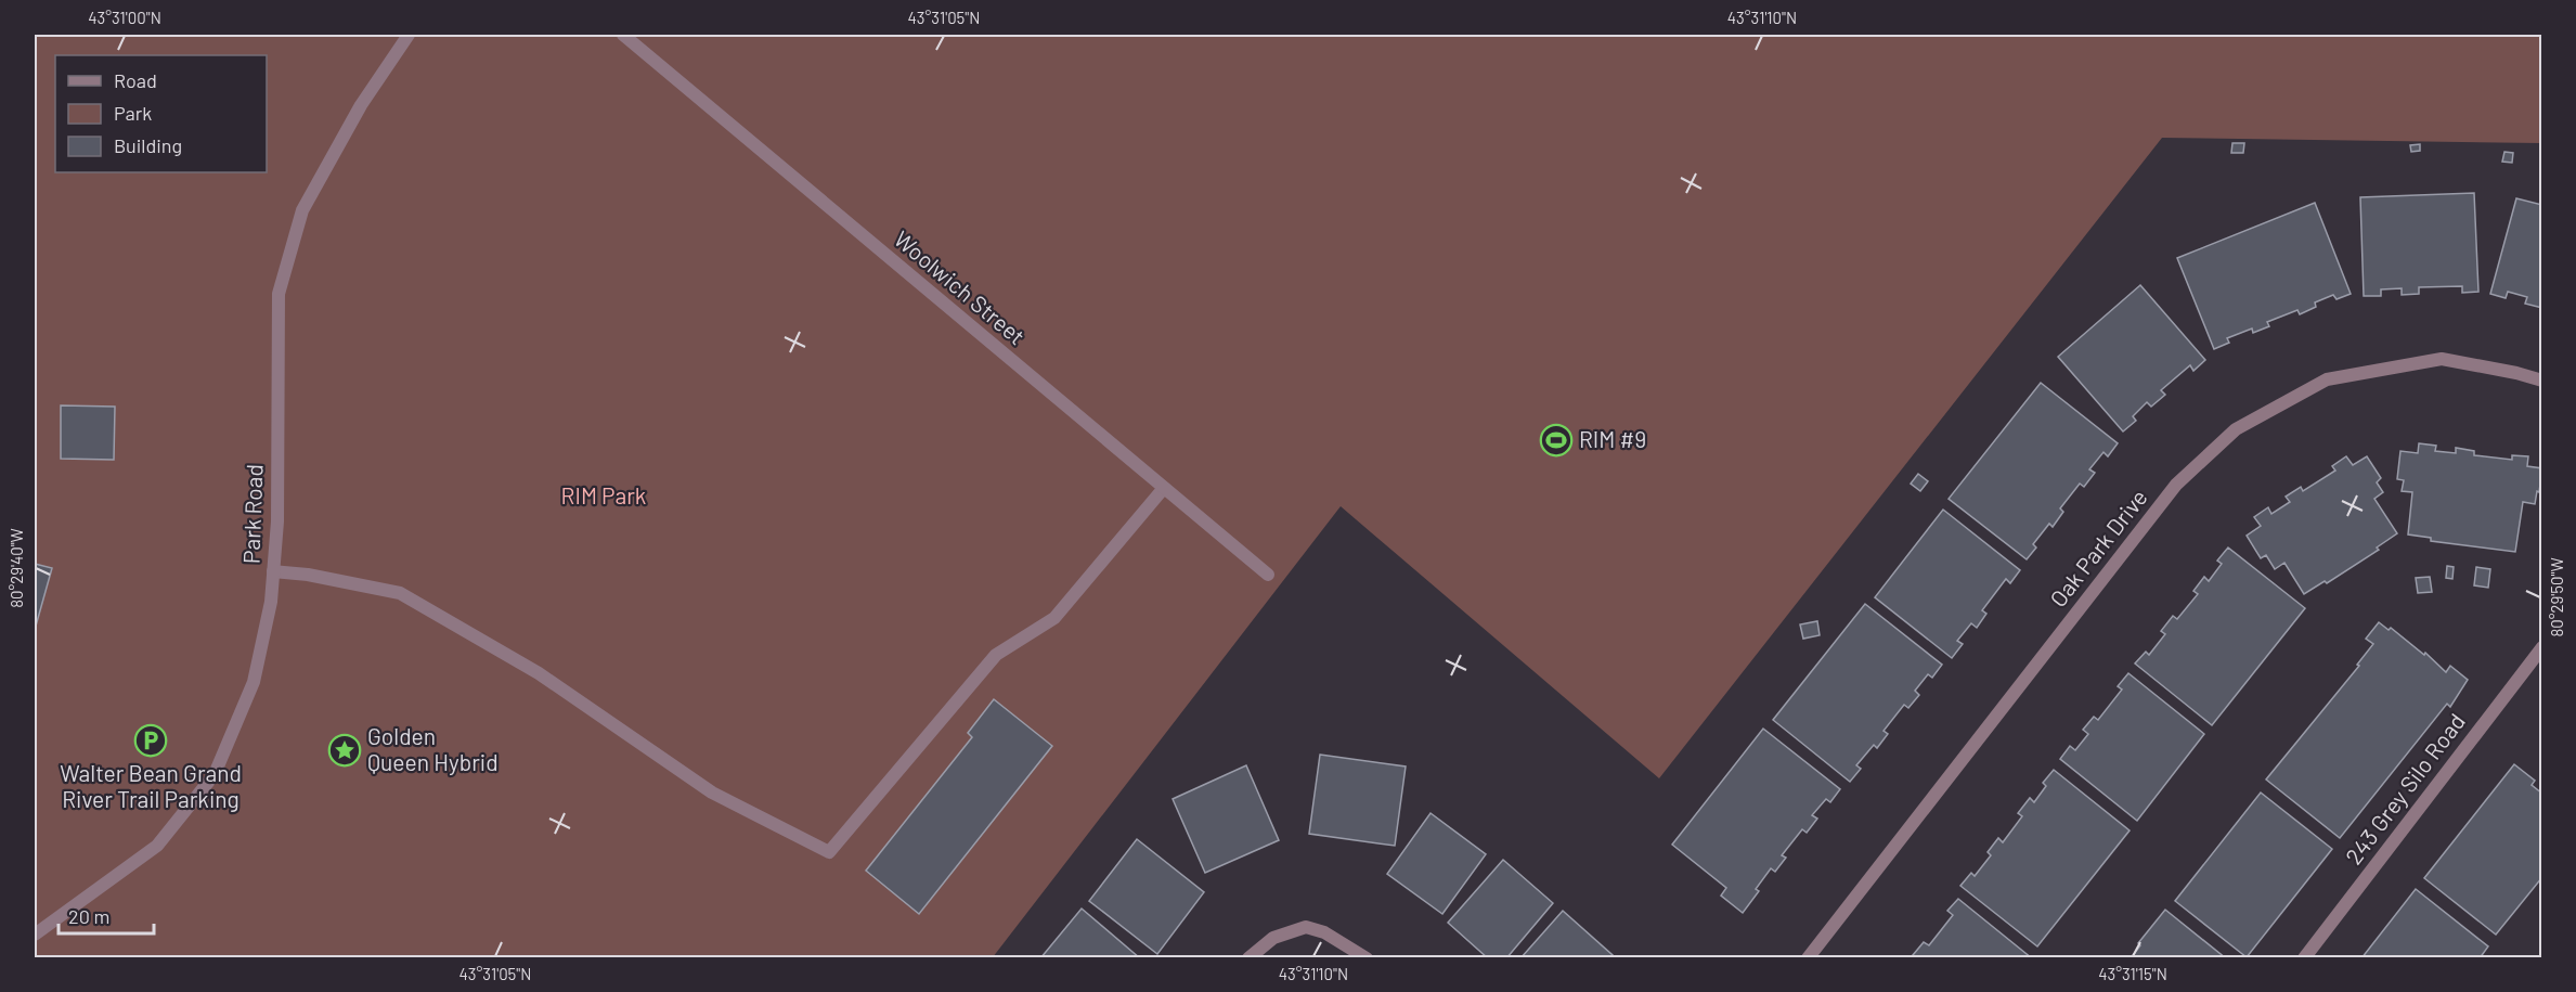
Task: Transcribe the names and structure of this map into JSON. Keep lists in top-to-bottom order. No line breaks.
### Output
{"streets":{"street":["Woolwich Street","Park Road","Oak Park Drive","243 Grey Silo Road"]},"parks":["RIM Park"],"places":{"sports":["RIM #9"],"parking":["Walter Bean Grand River Trail Parking"],"place":["Golden Queen Hybrid"]},"legend":["Road","Park","Building"],"scale_bar":"20 m","coordinates":["43°31'00\"N","43°31'05\"N","43°31'10\"N","80°29'40\"W","80°29'50\"W","43°31'15\"N"]}
